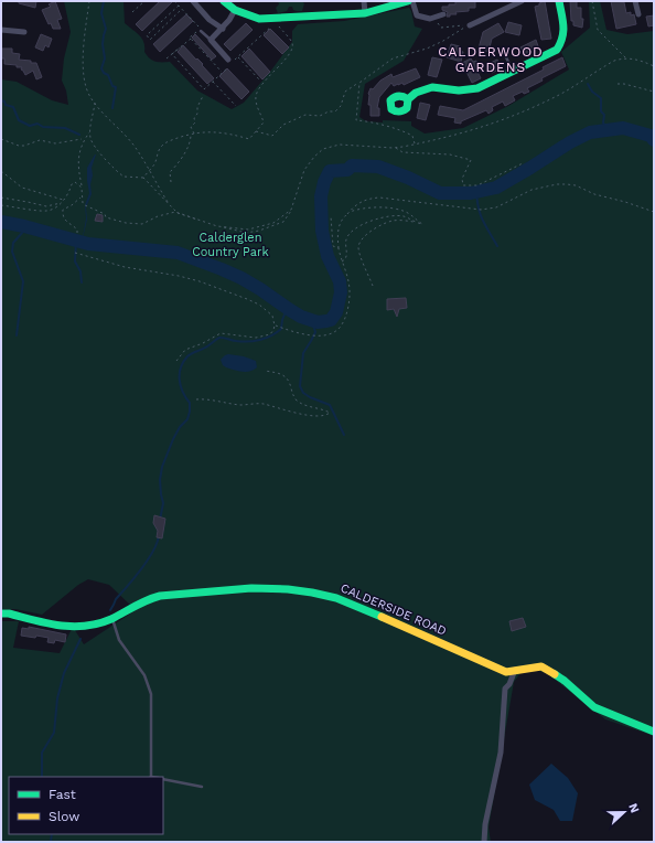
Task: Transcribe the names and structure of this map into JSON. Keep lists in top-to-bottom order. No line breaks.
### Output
{"streets":{"street":["CALDERSIDE ROAD"]},"districts":["CALDERWOOD GARDENS"],"parks":["Calderglen Country Park"],"legend":["Fast","Slow"],"north":"right"}
